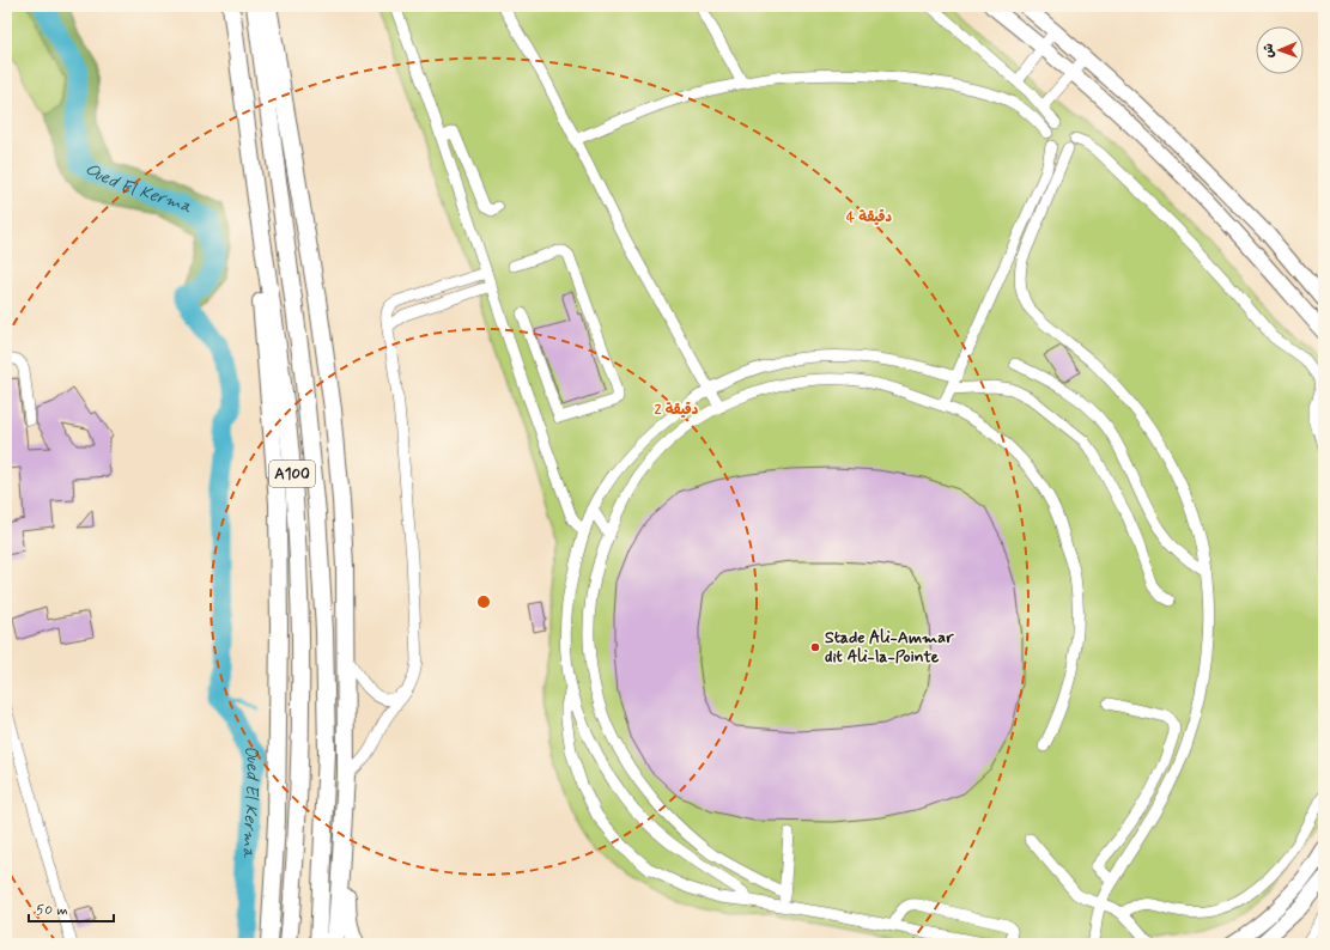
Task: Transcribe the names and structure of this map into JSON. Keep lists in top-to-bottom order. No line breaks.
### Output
{"streets":{"highway":["A100"]},"water":["Oued El Kerma"],"places":["Stade Ali-Ammar dit Ali-la-Pointe"],"scale_bar":"50 m","north":"left","rings":["4 دقيقة","2 دقيقة"]}
